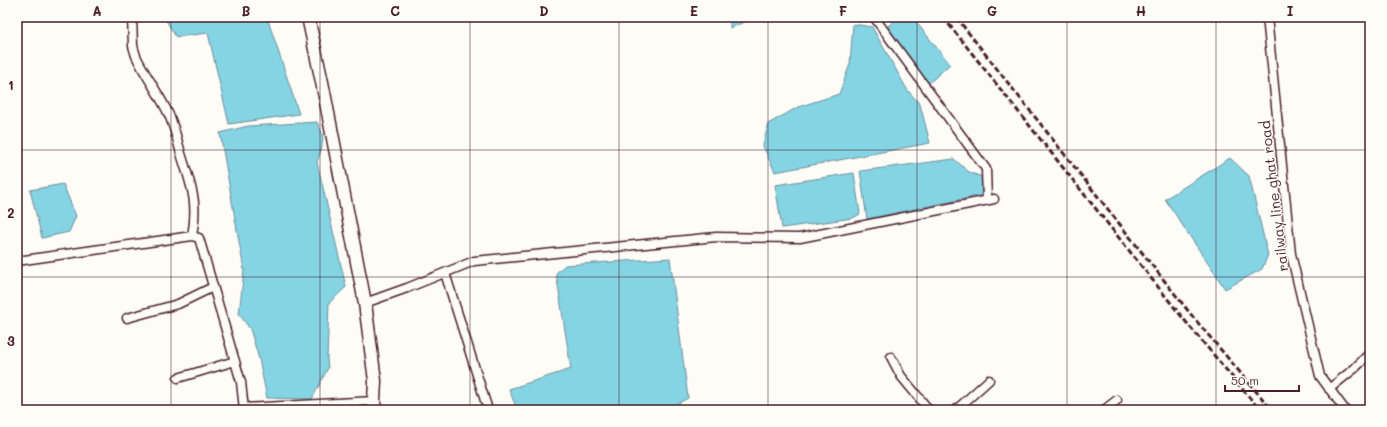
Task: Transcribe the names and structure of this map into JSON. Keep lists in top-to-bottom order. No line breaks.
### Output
{"streets":{"street":["railway line ghat road"]},"scale_bar":"50 m","grid":{"columns":["A","B","C","D","E","F","G","H","I"],"rows":["1","2","3"]}}
